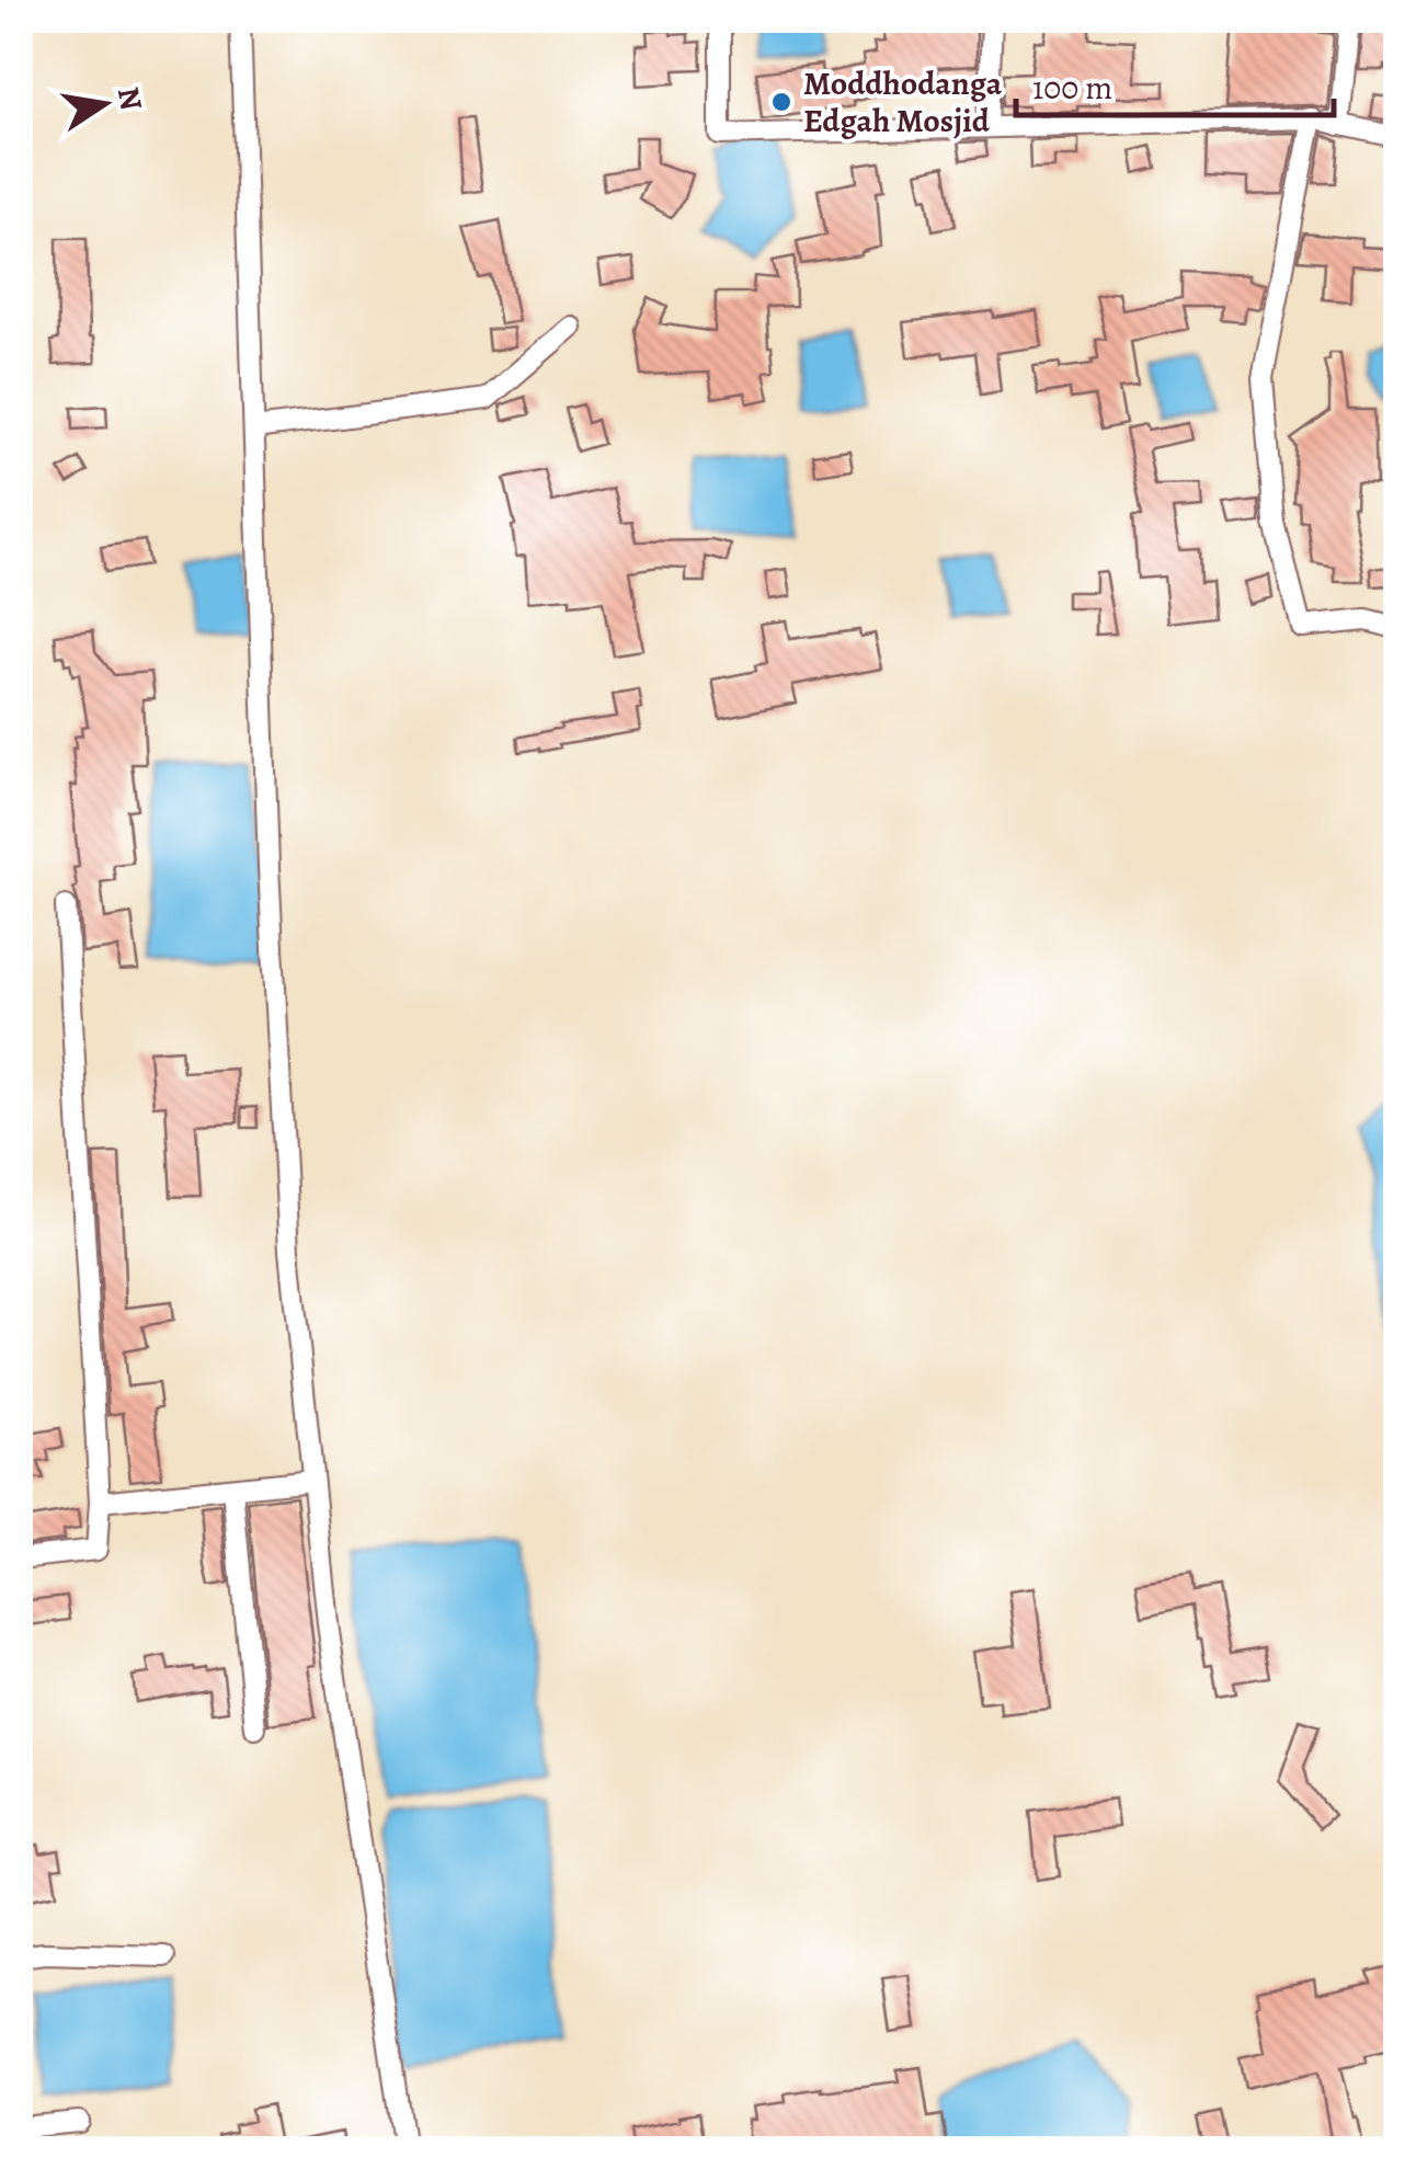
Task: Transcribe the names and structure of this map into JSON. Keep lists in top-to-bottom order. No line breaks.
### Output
{"places":["Moddhodanga Edgah Mosjid"],"scale_bar":"100 m","north":"right"}
